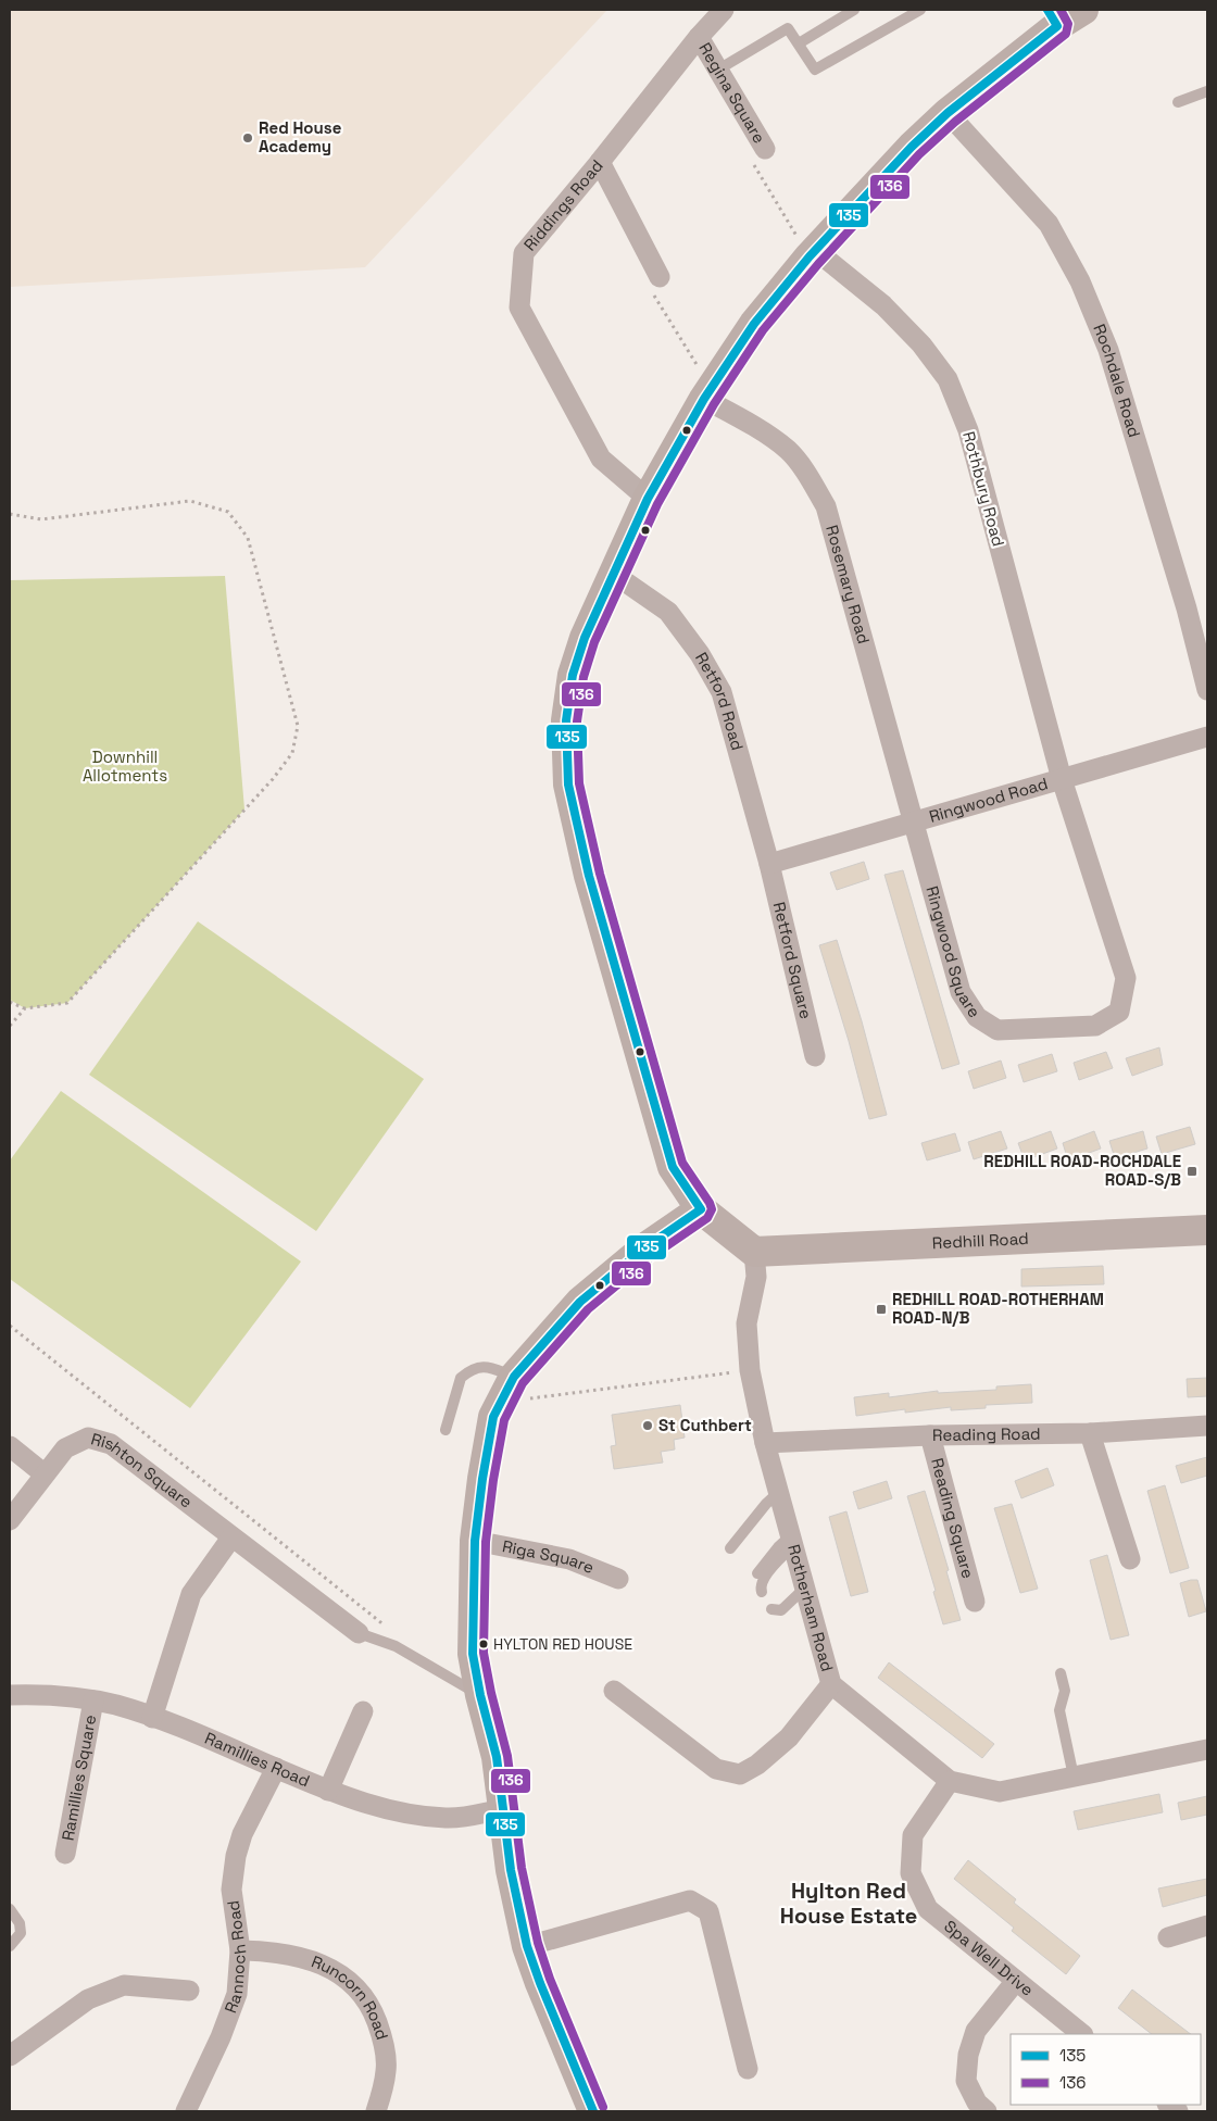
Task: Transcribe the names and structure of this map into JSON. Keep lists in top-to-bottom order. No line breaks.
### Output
{"streets":{"street":["Regina Square","Riddings Road","Rochdale Road","Rothbury Road","Rosemary Road","Retford Road","Ringwood Road","Ringwood Square","Retford Square","Redhill Road","Reading Road","Rishton Square","Reading Square","Riga Square","Rotherham Road","Ramillies Road","Ramillies Square","Rannoch Road","Spa Well Drive","Runcorn Road"]},"crossings":[["Regina Square","Riddings Road"],["Rothbury Road","Ringwood Road"],["Rothbury Road","Ringwood Square"],["Rosemary Road","Ringwood Road"],["Rosemary Road","Ringwood Square"],["Retford Road","Ringwood Road"],["Retford Road","Retford Square"],["Ringwood Road","Ringwood Square"],["Ringwood Road","Retford Square"],["Redhill Road","Rotherham Road"],["Reading Road","Reading Square"],["Reading Road","Rotherham Road"],["Rotherham Road","Spa Well Drive"],["Ramillies Road","Ramillies Square"],["Ramillies Road","Rannoch Road"],["Rannoch Road","Runcorn Road"]],"districts":["Hylton Red House Estate"],"parks":["Downhill Allotments"],"places":{"other":["Red House Academy","St Cuthbert","HYLTON RED HOUSE"],"transit":["REDHILL ROAD-ROCHDALE ROAD-S/B","REDHILL ROAD-ROTHERHAM ROAD-N/B"]},"lines":["transit line 135","transit line 136"],"legend":["135","136"]}
